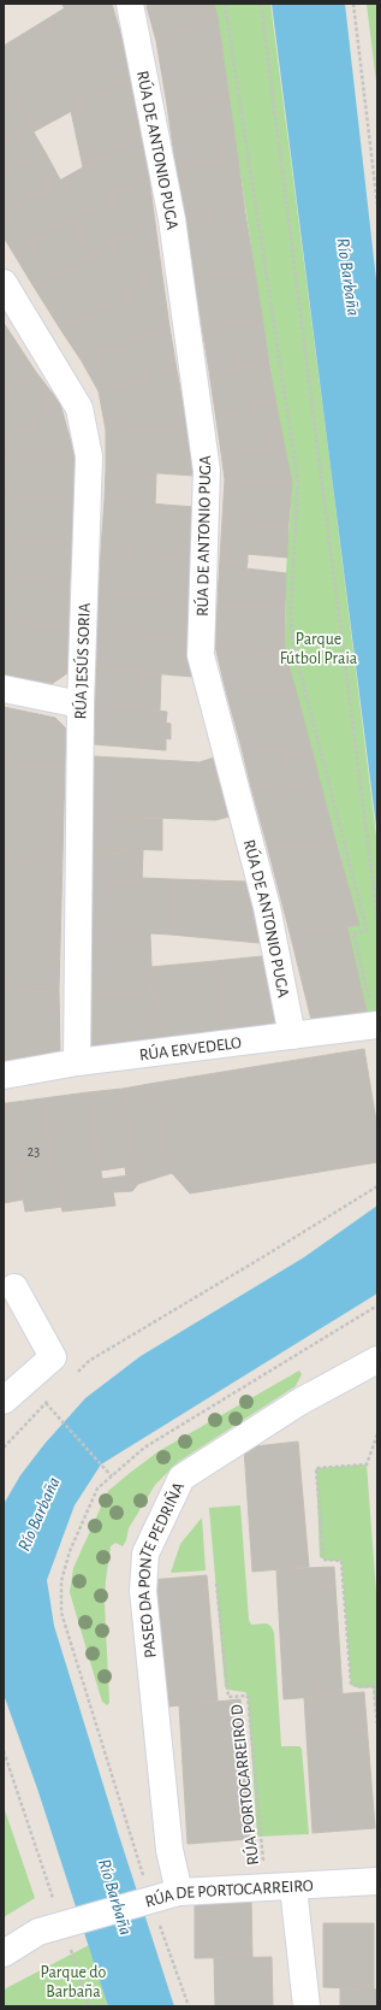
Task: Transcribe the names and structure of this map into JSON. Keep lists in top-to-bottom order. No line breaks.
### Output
{"streets":{"street":["RÚA DE ANTONIO PUGA","RÚA JESÚS SORIA","RÚA ERVEDELO","PASEO DA PONTE PEDRIÑA","RÚA DE PORTOCARREIRO"],"path":["RÚA PORTOCARREIRO D"]},"crossings":[["RÚA DE ANTONIO PUGA","RÚA ERVEDELO"],["RÚA JESÚS SORIA","RÚA ERVEDELO"],["PASEO DA PONTE PEDRIÑA","RÚA DE PORTOCARREIRO"],["RÚA PORTOCARREIRO D","RÚA DE PORTOCARREIRO"]],"water":["Río Barbaña"],"parks":["Parque Fútbol Praia","Parque do Barbaña"],"house_numbers":["23"]}
